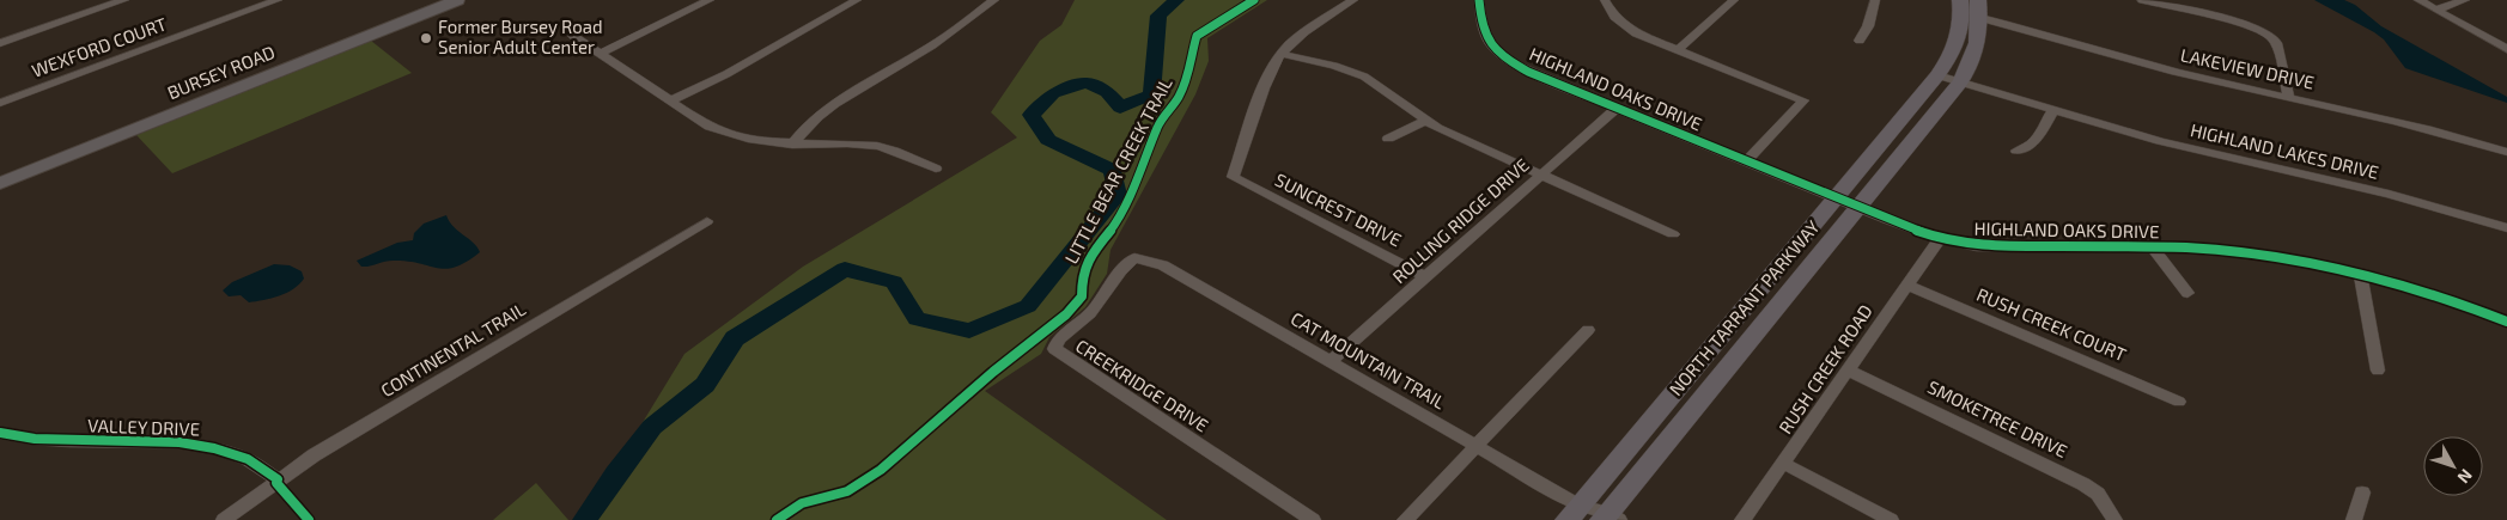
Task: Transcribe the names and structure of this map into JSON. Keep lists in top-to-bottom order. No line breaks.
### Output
{"streets":{"main road":["NORTH TARRANT PARKWAY"],"street":["WEXFORD COURT","LAKEVIEW DRIVE","BURSEY ROAD","HIGHLAND OAKS DRIVE","HIGHLAND LAKES DRIVE","SUNCREST DRIVE","ROLLING RIDGE DRIVE","RUSH CREEK COURT","CONTINENTAL TRAIL","CAT MOUNTAIN TRAIL","RUSH CREEK ROAD","CREEKRIDGE DRIVE","SMOKETREE DRIVE","VALLEY DRIVE"],"cycle path":["LITTLE BEAR CREEK TRAIL"]},"crossings":[["LAKEVIEW DRIVE","NORTH TARRANT PARKWAY"],["HIGHLAND OAKS DRIVE","ROLLING RIDGE DRIVE"],["HIGHLAND OAKS DRIVE","NORTH TARRANT PARKWAY"],["HIGHLAND OAKS DRIVE","RUSH CREEK ROAD"],["HIGHLAND LAKES DRIVE","NORTH TARRANT PARKWAY"],["SUNCREST DRIVE","ROLLING RIDGE DRIVE"],["ROLLING RIDGE DRIVE","CAT MOUNTAIN TRAIL"],["NORTH TARRANT PARKWAY","CAT MOUNTAIN TRAIL"],["RUSH CREEK COURT","RUSH CREEK ROAD"],["CONTINENTAL TRAIL","VALLEY DRIVE"],["CAT MOUNTAIN TRAIL","CREEKRIDGE DRIVE"],["RUSH CREEK ROAD","SMOKETREE DRIVE"]],"places":["Former Bursey Road Senior Adult Center"],"north":"bottom right"}
